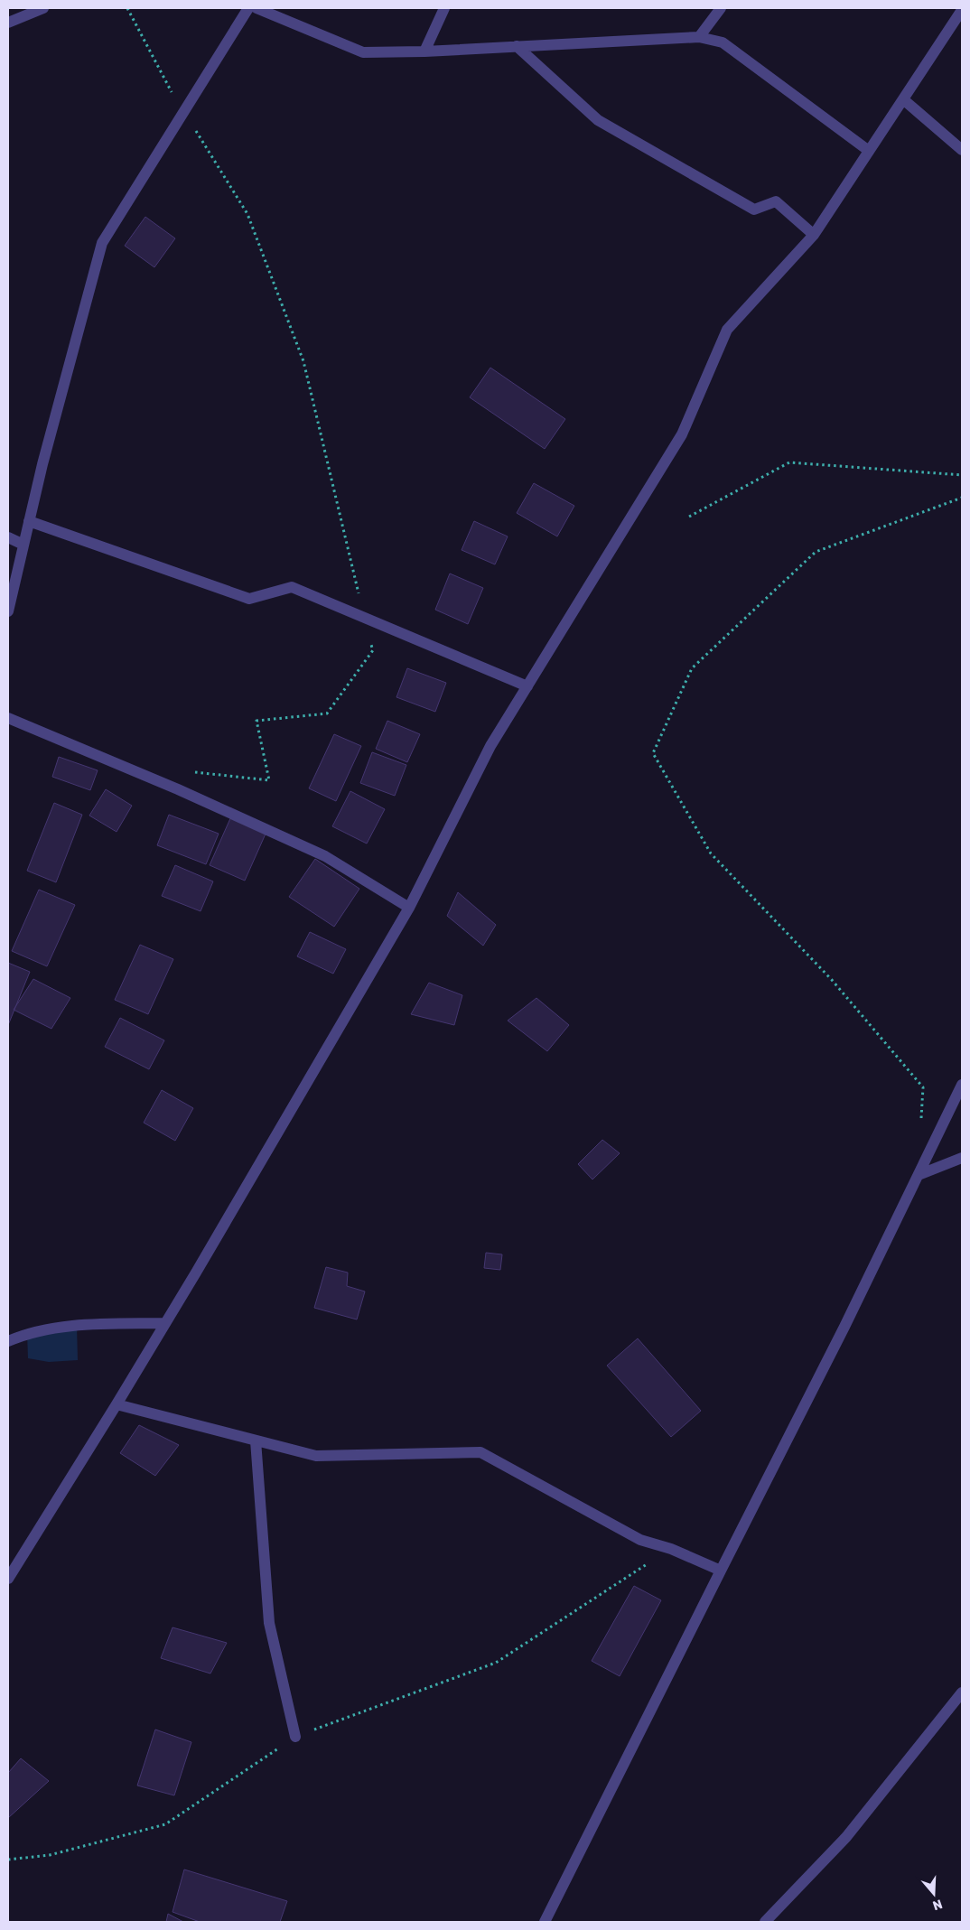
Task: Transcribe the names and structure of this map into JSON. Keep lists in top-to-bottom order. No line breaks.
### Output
{"north":"bottom"}
